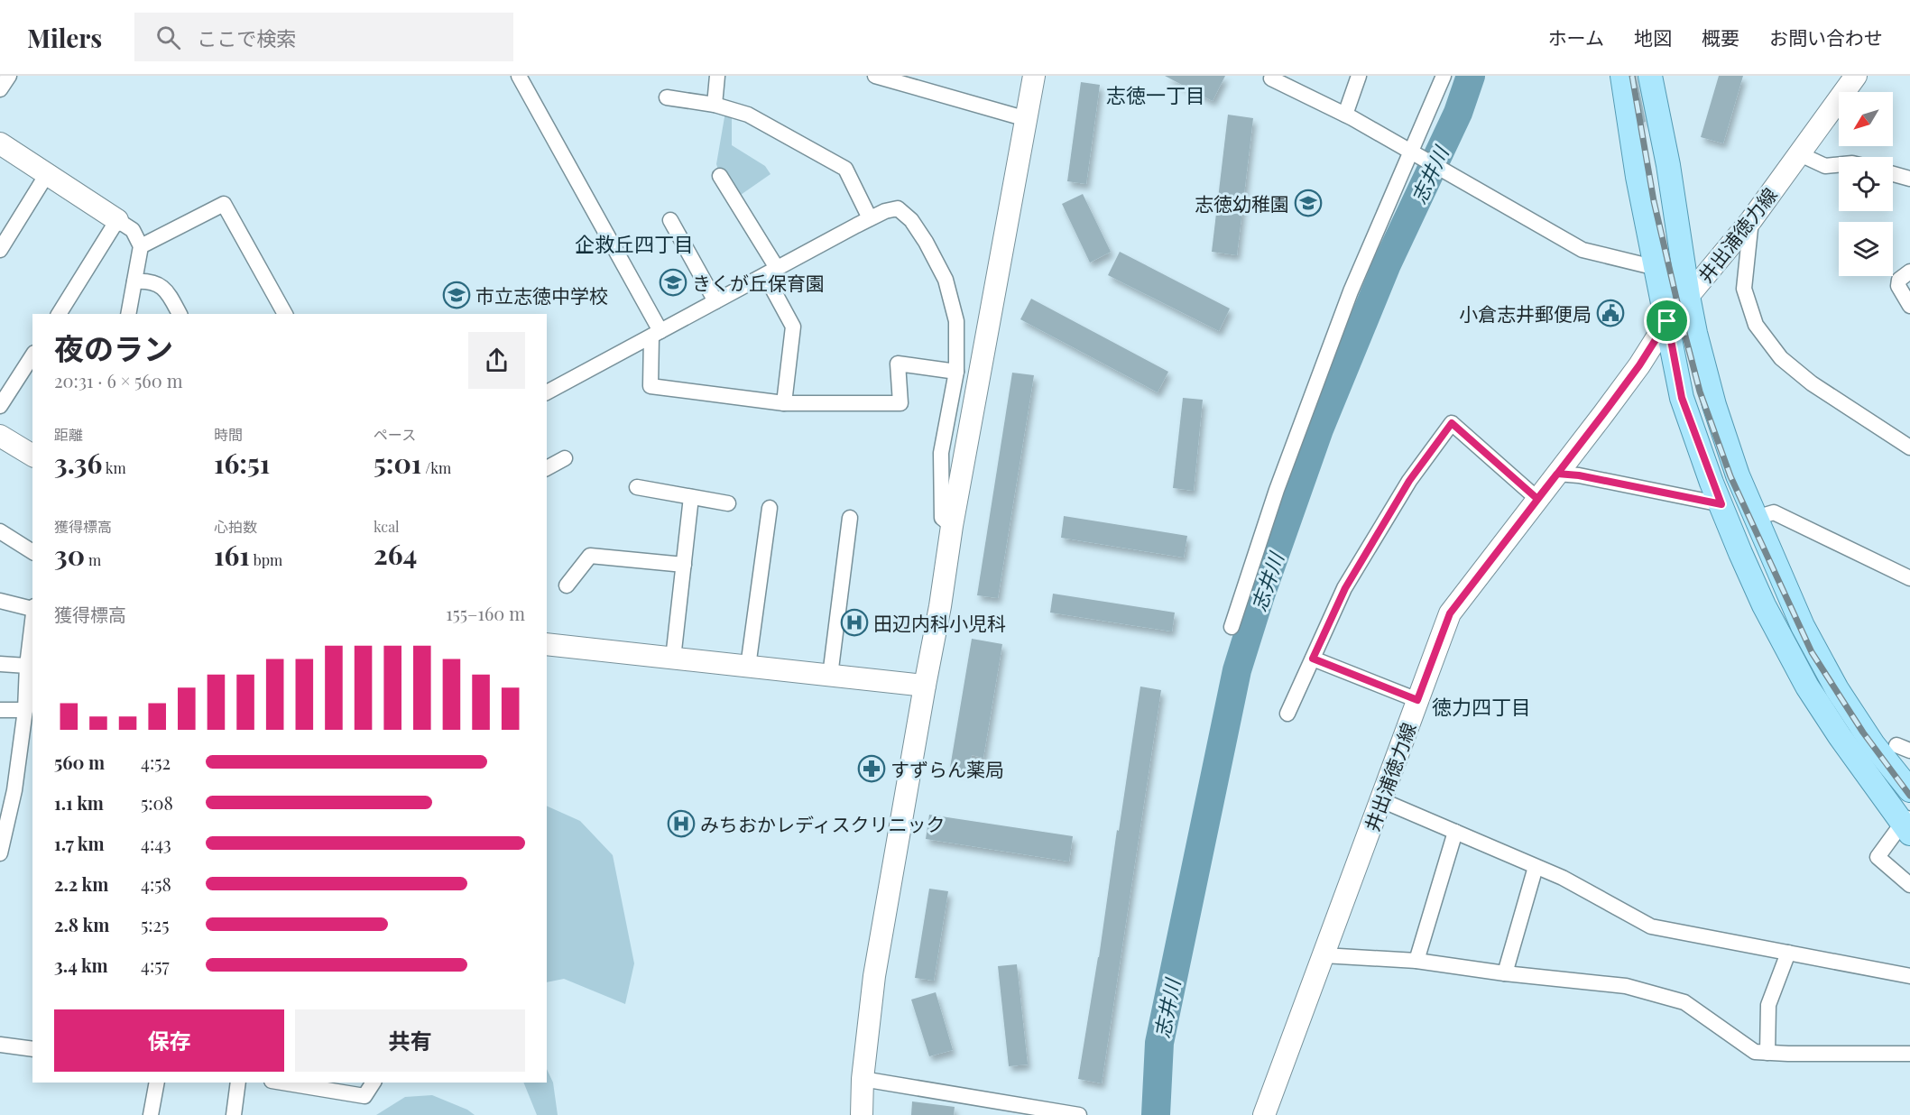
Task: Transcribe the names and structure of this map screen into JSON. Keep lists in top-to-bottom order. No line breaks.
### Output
{"streets":{"street":["井出浦徳力線"]},"districts":["志徳一丁目","企救丘四丁目","徳力四丁目"],"water":["志井川"],"places":{"school or university":["志徳幼稚園","きくが丘保育園","市立志徳中学校"],"public building":["小倉志井郵便局"],"hospital":["田辺内科小児科","みちおかレディスクリニック"],"pharmacy":["すずらん薬局"]},"north":"bottom left","page":{"header":"Milers","search":"ここで検索","nav":["ホーム","地図","概要","お問い合わせ"],"heading":["夜のラン","20:31 · 6 × 560 m"],"stats":[["距離","3.36 km"],["時間","16:51"],["ペース","5:01 /km"],["獲得標高","30 m"],["心拍数","161 bpm"],["kcal","264"]],"chart":["獲得標高","155–160 m"],"list":[{"name":"560 m","note":"4:52"},{"name":"1.1 km","note":"5:08"},{"name":"1.7 km","note":"4:43"},{"name":"2.2 km","note":"4:58"},{"name":"2.8 km","note":"5:25"},{"name":"3.4 km","note":"4:57"}],"buttons":["保存","共有"]}}
